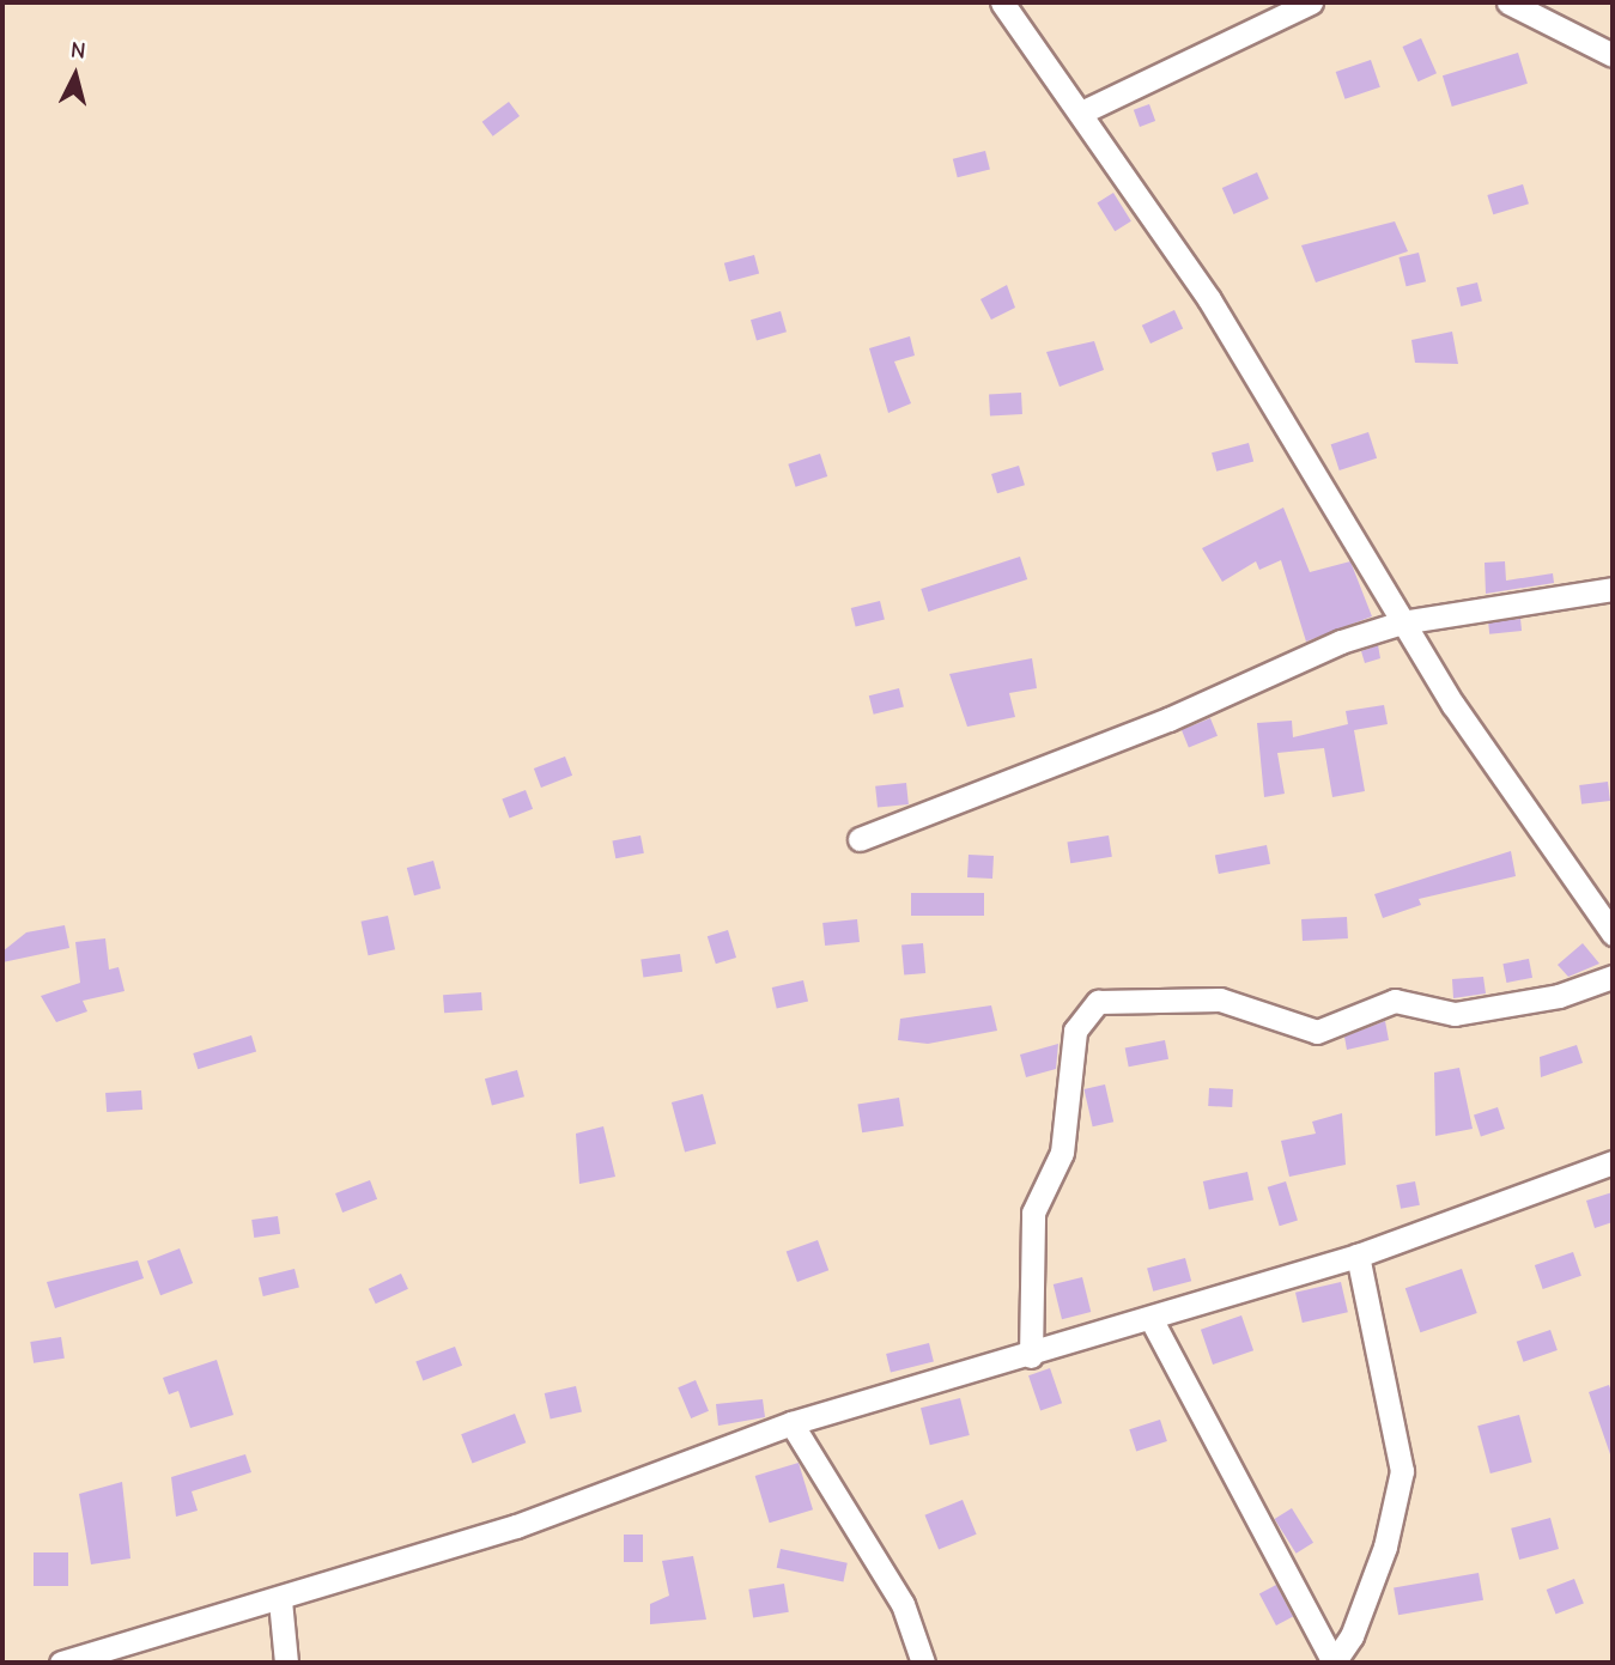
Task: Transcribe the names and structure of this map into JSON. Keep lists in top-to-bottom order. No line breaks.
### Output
{"north":"top"}
